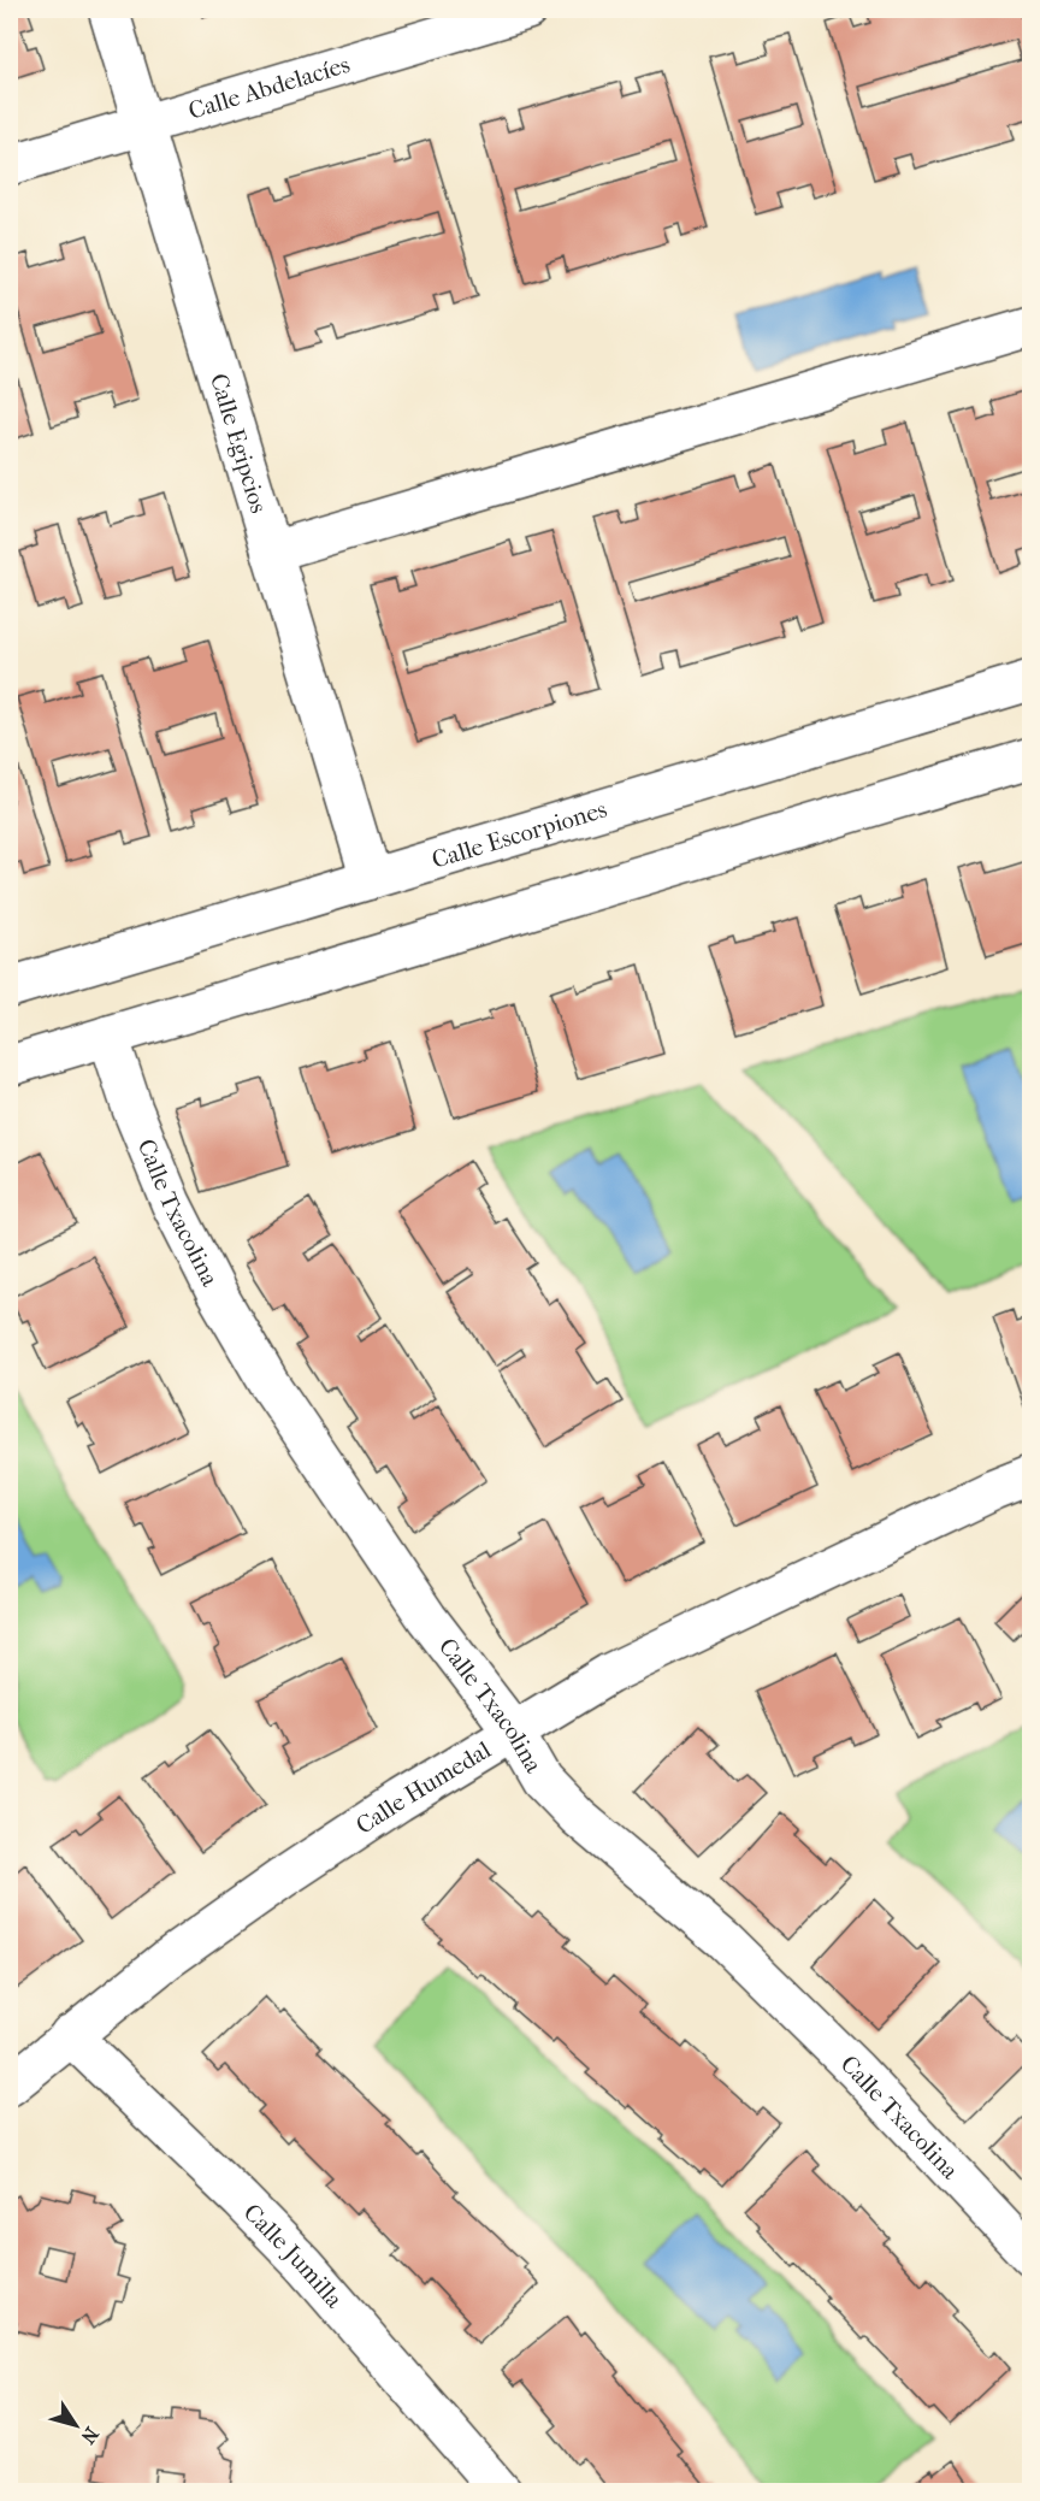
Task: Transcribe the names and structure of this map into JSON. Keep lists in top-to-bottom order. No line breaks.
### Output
{"streets":{"street":["Calle Abdelacíes","Calle Egipcios","Calle Escorpiones","Calle Txacolina","Calle Humedal","Calle Jumilla"]},"crossings":[["Calle Abdelacíes","Calle Egipcios"],["Calle Egipcios","Calle Escorpiones"],["Calle Txacolina","Calle Humedal"],["Calle Humedal","Calle Jumilla"]],"north":"bottom right"}
